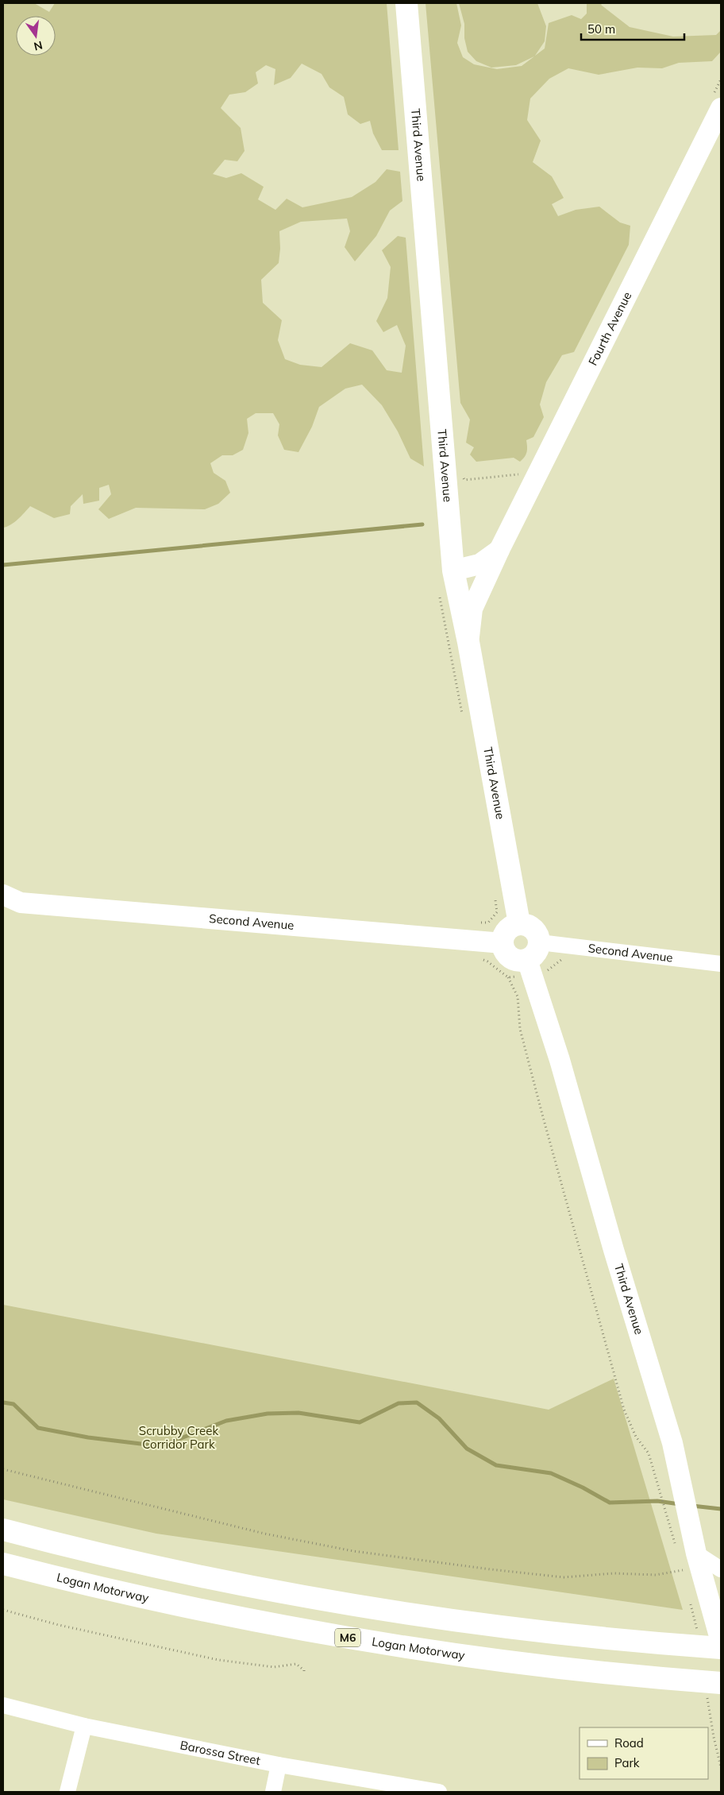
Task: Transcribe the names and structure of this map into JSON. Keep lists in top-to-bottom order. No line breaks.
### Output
{"streets":{"main road":["Third Avenue","Logan Motorway","M6"],"street":["Fourth Avenue","Second Avenue","Barossa Street"]},"crossings":[["Third Avenue","Fourth Avenue"],["Third Avenue","Second Avenue"]],"parks":["Scrubby Creek Corridor Park"],"legend":["Road","Park"],"scale_bar":"50 m","north":"bottom"}
